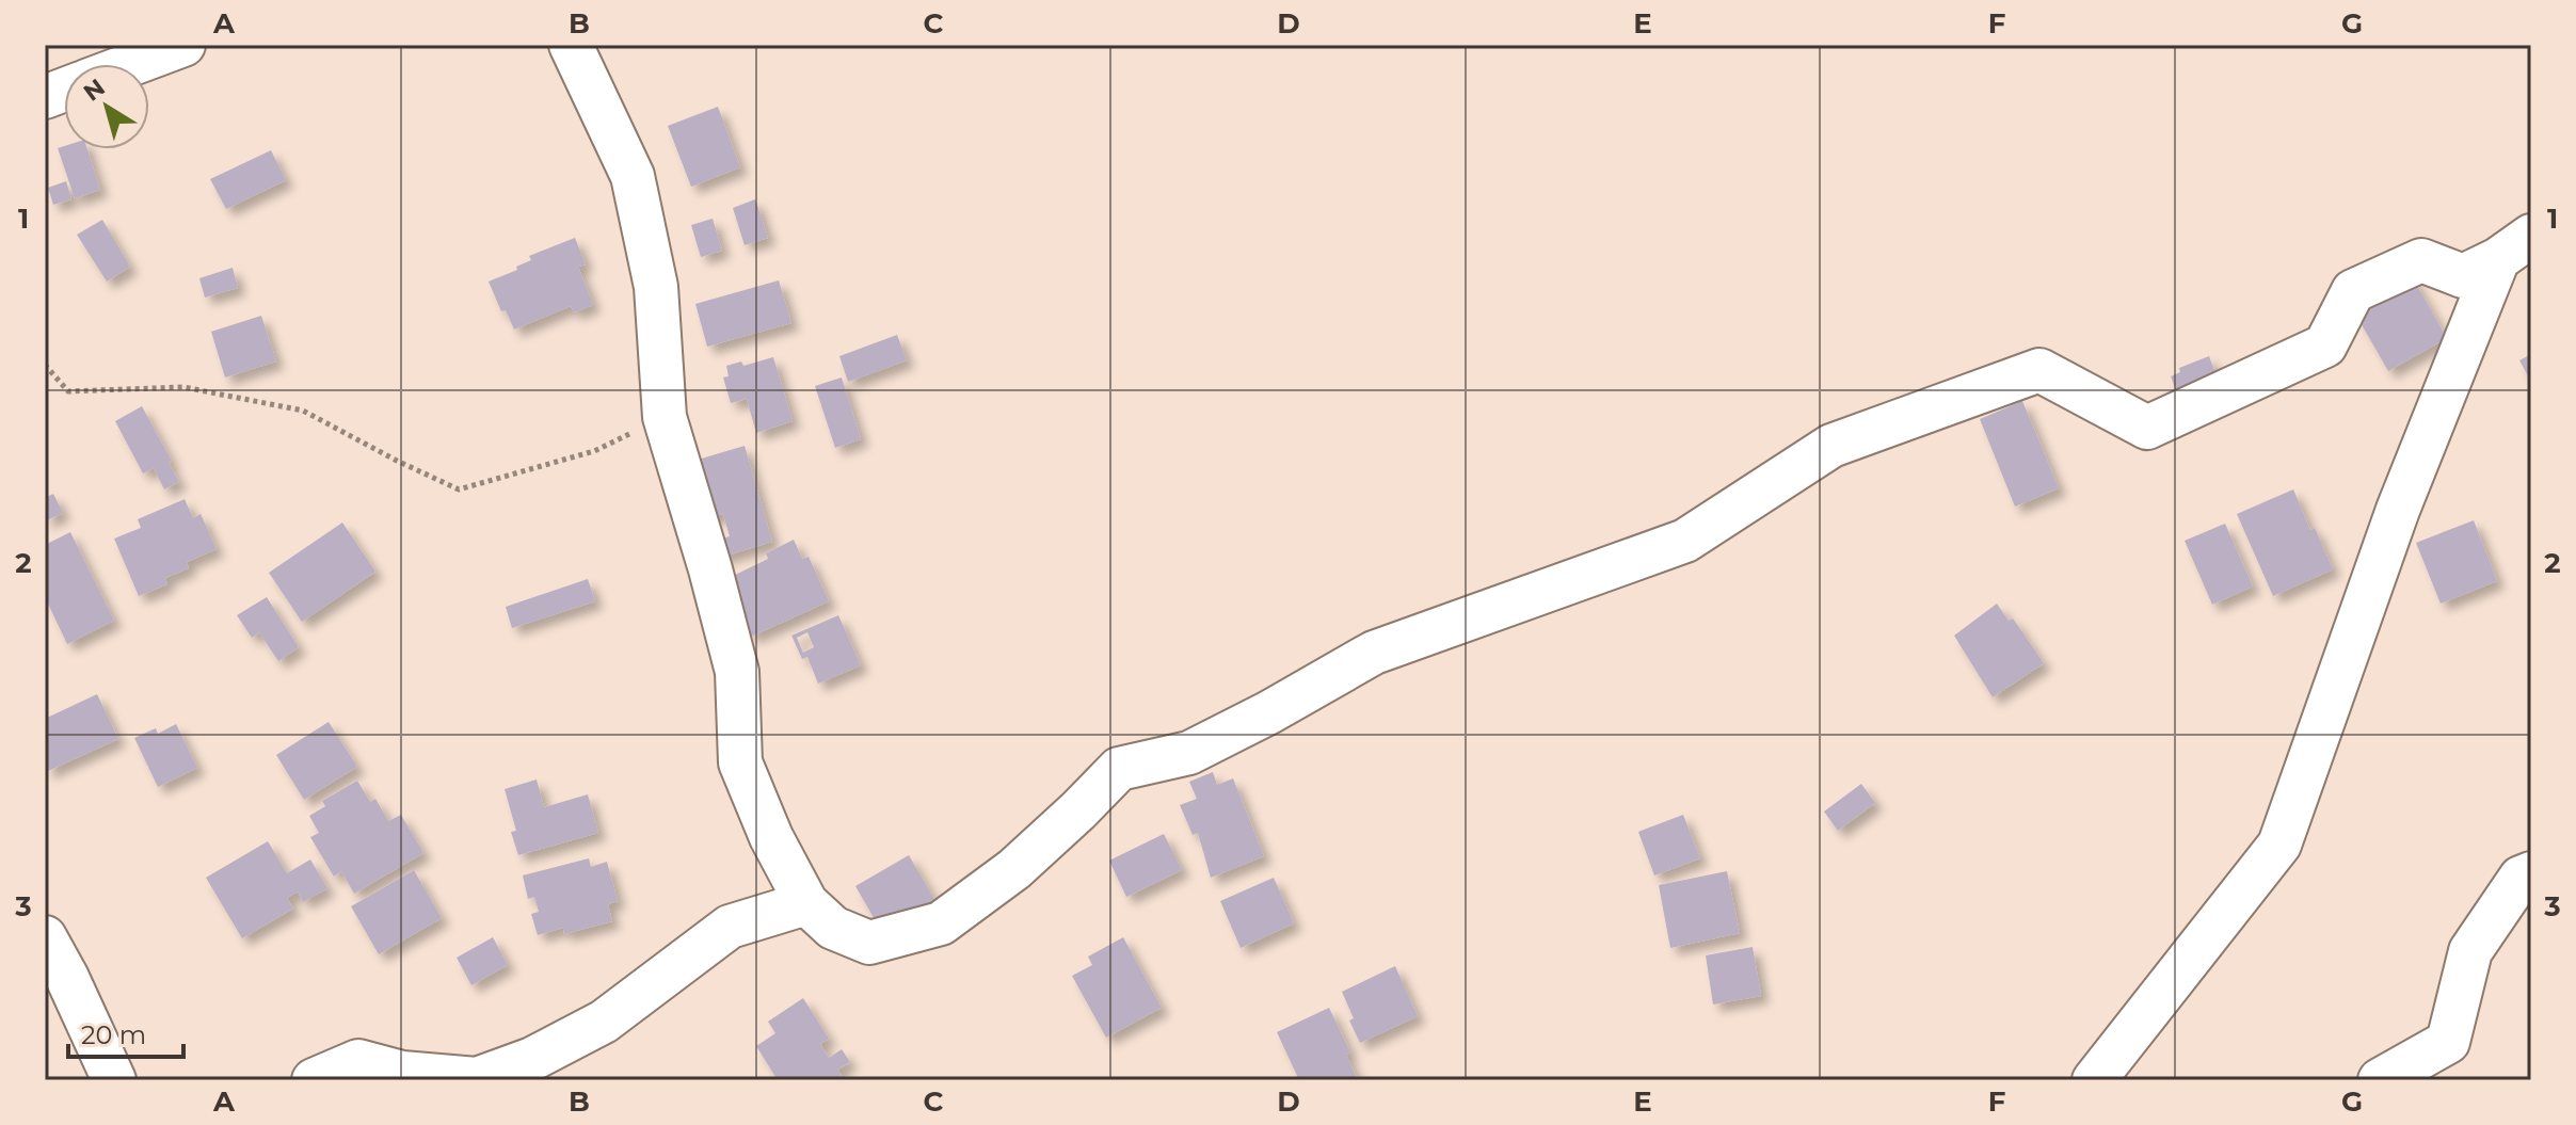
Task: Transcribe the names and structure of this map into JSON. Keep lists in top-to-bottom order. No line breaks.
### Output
{"scale_bar":"20 m","north":"top left","grid":{"columns":["A","B","C","D","E","F","G"],"rows":["1","2","3"]}}
